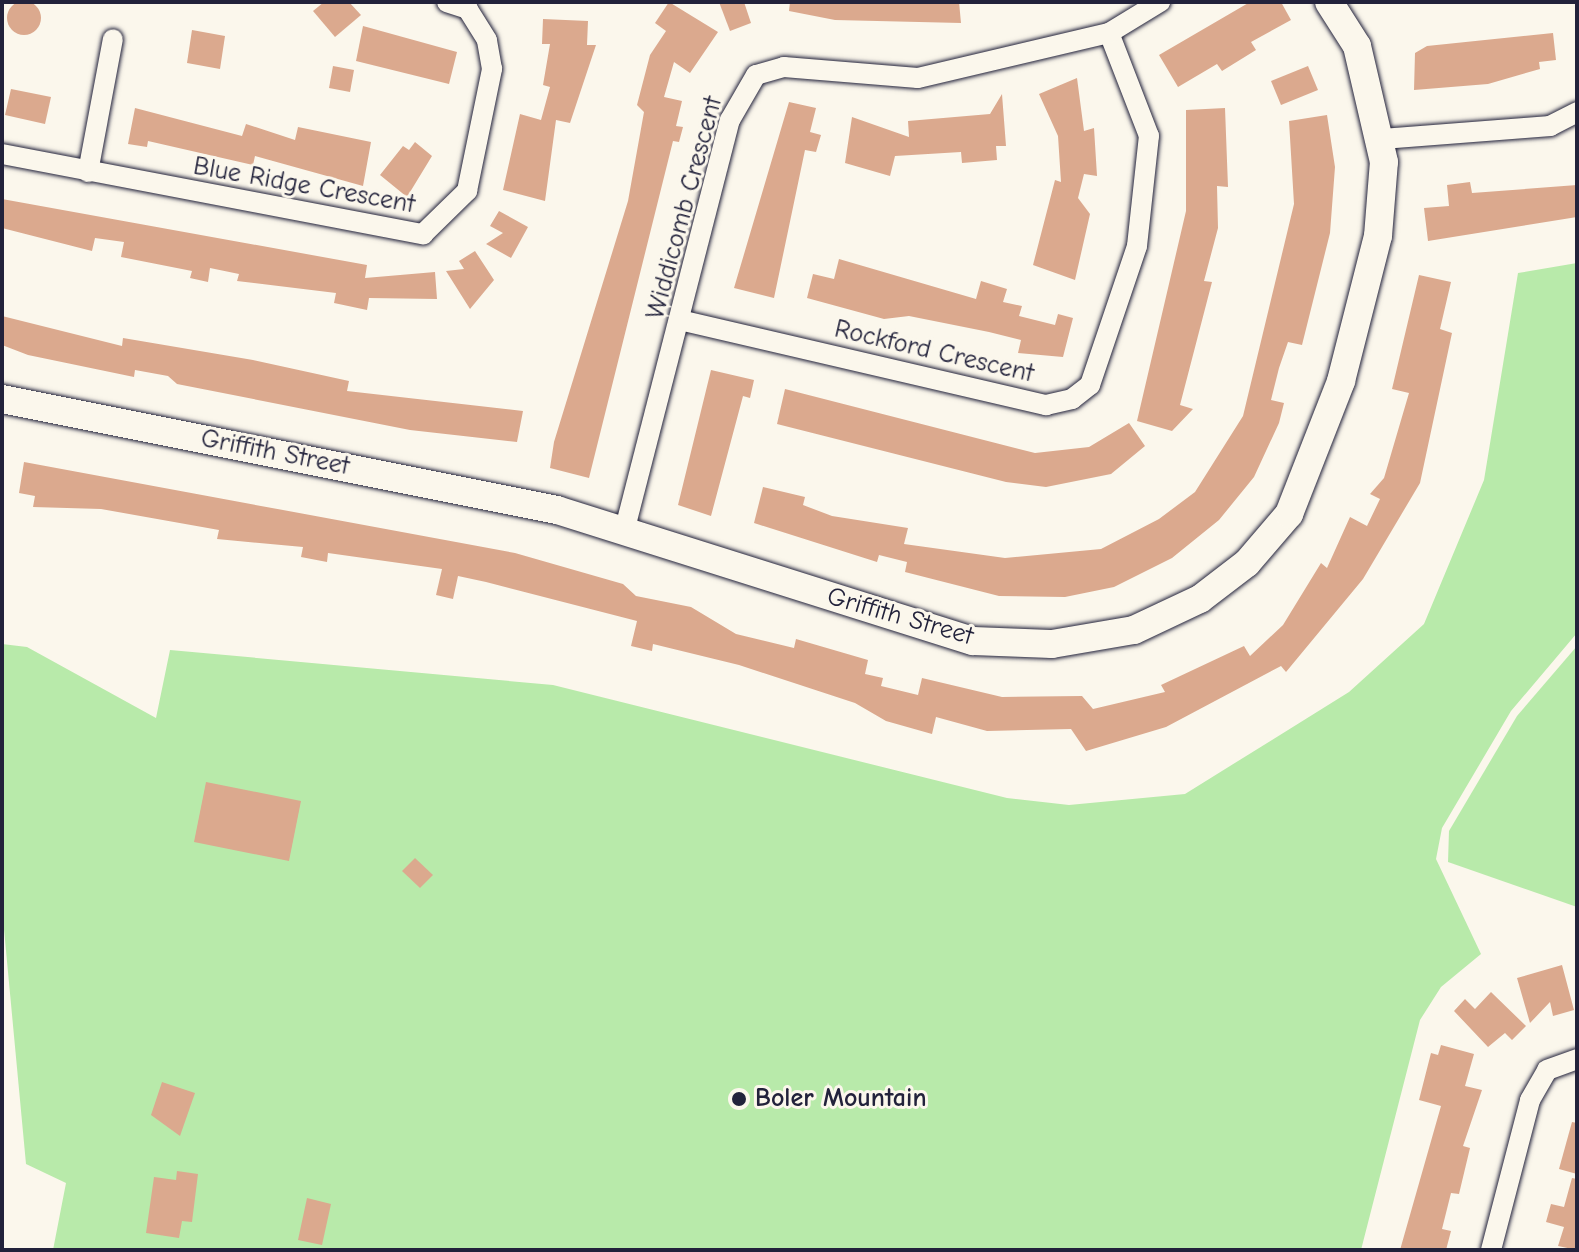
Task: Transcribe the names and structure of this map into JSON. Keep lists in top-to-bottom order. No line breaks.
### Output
{"streets":{"street":["Blue Ridge Crescent","Widdicomb Crescent","Rockford Crescent","Griffith Street"]},"crossings":[["Widdicomb Crescent","Rockford Crescent"],["Widdicomb Crescent","Griffith Street"]],"places":["Boler Mountain"]}
